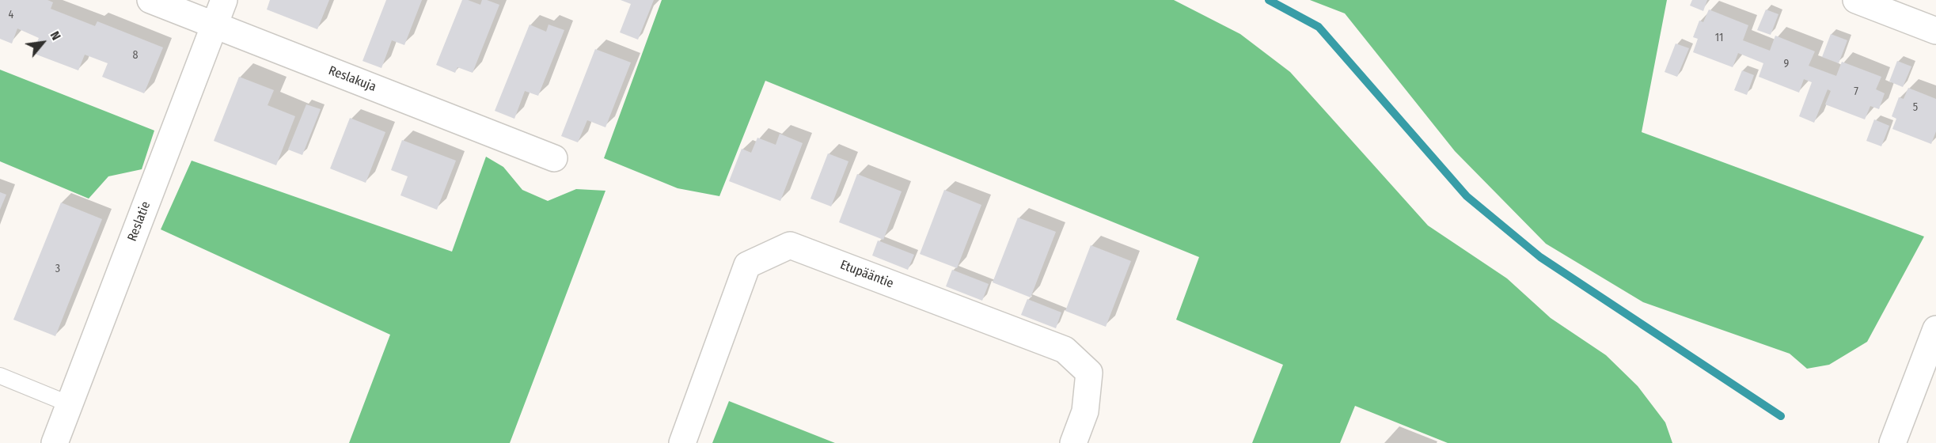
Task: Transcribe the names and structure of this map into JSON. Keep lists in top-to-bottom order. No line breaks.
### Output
{"streets":{"street":["Reslakuja","Reslatie","Etupääntie"]},"crossings":[["Reslakuja","Reslatie"]],"house_numbers":["4","11","8","9","7","5","3"],"north":"top right"}
